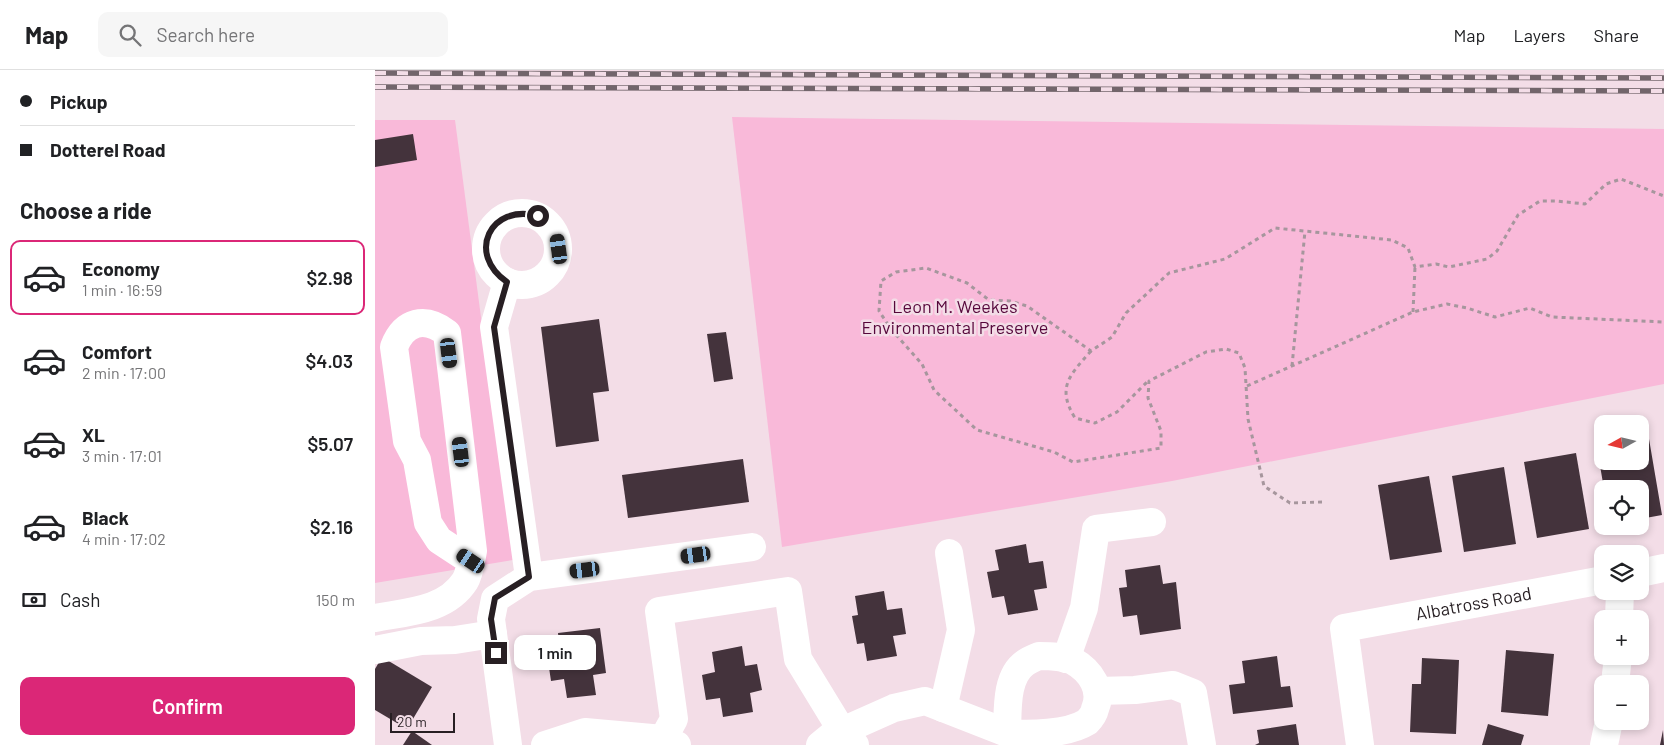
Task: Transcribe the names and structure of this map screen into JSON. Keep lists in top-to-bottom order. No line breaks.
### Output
{"streets":{"street":["Albatross Road"]},"parks":["Leon M. Weekes Environmental Preserve"],"scale_bar":"20 m","north":"left","page":{"header":"Map","search":"Search here","nav":["Map","Layers","Share"],"banner":["Pickup","Dotterel Road"],"heading":"Choose a ride","list":[{"name":"Economy","note":"1 min · 16:59","value":"$2.98"},{"name":"Comfort","note":"2 min · 17:00","value":"$4.03"},{"name":"XL","note":"3 min · 17:01","value":"$5.07"},{"name":"Black","note":"4 min · 17:02","value":"$2.16"}],"map_buttons":["+","−"],"pay":["Cash","150 m"],"bubble":"1 min","buttons":"Confirm","scale":"20 m"}}
